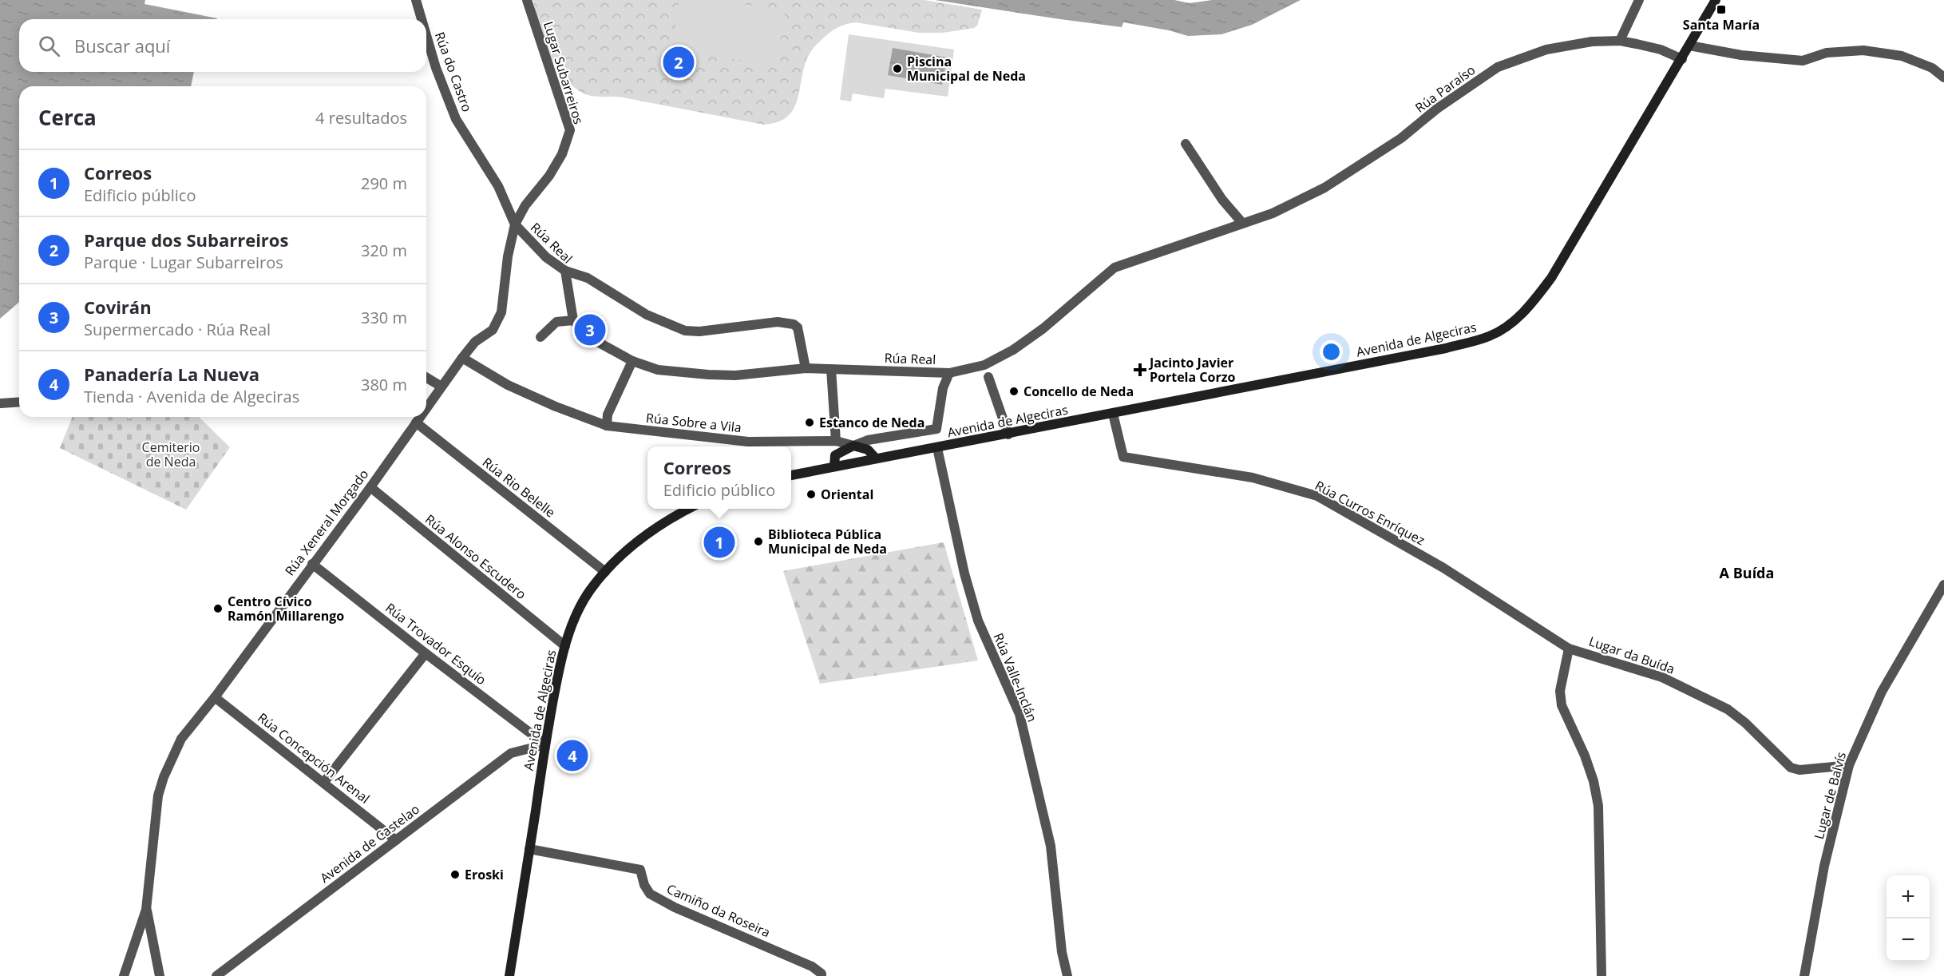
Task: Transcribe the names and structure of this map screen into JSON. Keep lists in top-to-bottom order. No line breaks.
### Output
{"streets":{"main road":["Avenida de Algeciras"],"street":["Rúa do Castro","Lugar Subarreiros","Rúa Paraíso","Rúa Real","Rúa Sobre a Vila","Rúa Rio Belelle","Rúa Curros Enríquez","Rúa Xeneral Morgado","Rúa Alonso Escudero","Rúa Trovador Esquío","Lugar da Buída","Rúa Valle-Inclán","Rúa Concepción Arenal","Lugar de Balvís","Avenida de Castelao","Camiño da Roseira"]},"crossings":[["Rúa do Castro","Lugar Subarreiros"],["Rúa do Castro","Rúa Real"],["Rúa do Castro","Rúa Xeneral Morgado"],["Lugar Subarreiros","Rúa Real"],["Lugar Subarreiros","Rúa Xeneral Morgado"],["Rúa Paraíso","Rúa Real"],["Rúa Paraíso","Avenida de Algeciras"],["Rúa Real","Rúa Xeneral Morgado"],["Avenida de Algeciras","Rúa Rio Belelle"],["Avenida de Algeciras","Rúa Curros Enríquez"],["Avenida de Algeciras","Rúa Alonso Escudero"],["Avenida de Algeciras","Rúa Trovador Esquío"],["Avenida de Algeciras","Rúa Valle-Inclán"],["Avenida de Algeciras","Avenida de Castelao"],["Avenida de Algeciras","Camiño da Roseira"],["Rúa Sobre a Vila","Rúa Xeneral Morgado"],["Rúa Rio Belelle","Rúa Xeneral Morgado"],["Rúa Curros Enríquez","Lugar da Buída"],["Rúa Xeneral Morgado","Rúa Alonso Escudero"],["Rúa Xeneral Morgado","Rúa Trovador Esquío"],["Rúa Xeneral Morgado","Rúa Concepción Arenal"],["Rúa Trovador Esquío","Avenida de Castelao"],["Lugar da Buída","Lugar de Balvís"],["Rúa Concepción Arenal","Avenida de Castelao"]],"districts":["A Buída"],"parks":["Cemiterio de Neda"],"places":{"transit":["Santa María"],"other":["Piscina Municipal de Neda","Concello de Neda","Estanco de Neda","Oriental","Biblioteca Pública Municipal de Neda","Centro Cívico Ramón Millarengo","Eroski"],"health":["Jacinto Javier Portela Corzo"]},"page":{"search":"Buscar aquí","pins":["2","3","1","4"],"heading":["Cerca","4 resultados"],"list":[{"mark":"1","name":"Correos","note":"Edificio público","value":"290 m"},{"mark":"2","name":"Parque dos Subarreiros","note":"Parque · Lugar Subarreiros","value":"320 m"},{"mark":"3","name":"Covirán","note":"Supermercado · Rúa Real","value":"330 m"},{"mark":"4","name":"Panadería La Nueva","note":"Tienda · Avenida de Algeciras","value":"380 m"}],"popup":["Correos","Edificio público"],"map_buttons":["+","−"]}}
